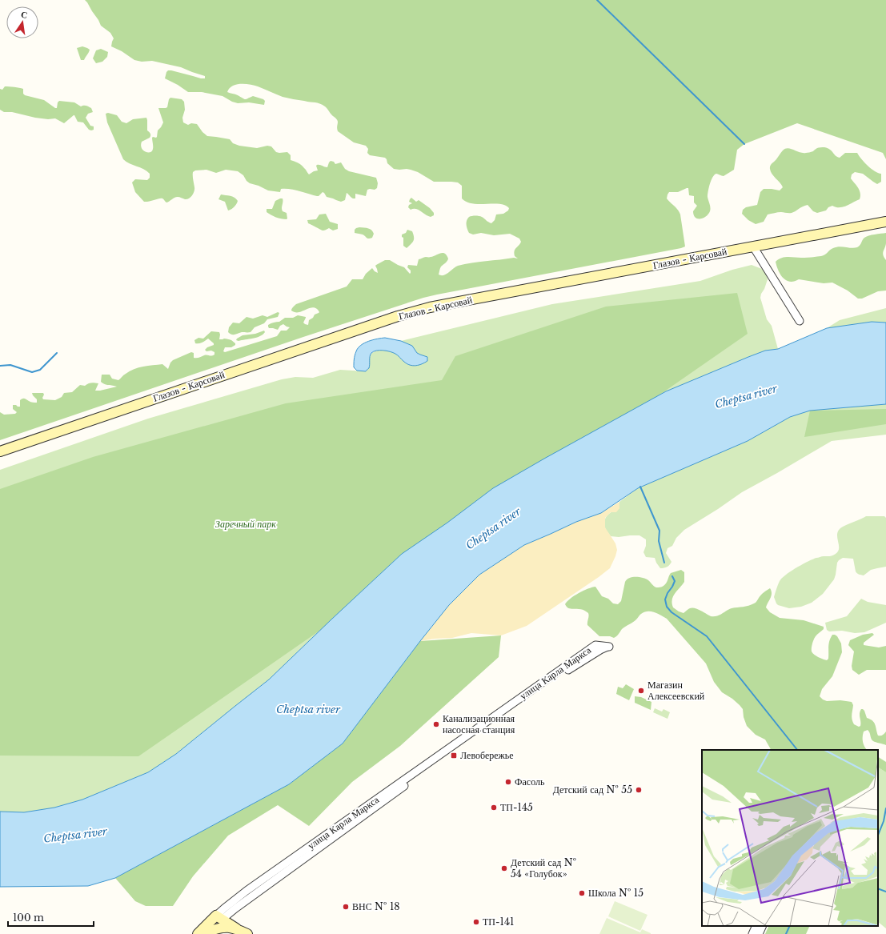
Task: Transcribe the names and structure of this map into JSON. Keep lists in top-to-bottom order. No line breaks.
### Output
{"streets":{"main road":["Глазов - Карсовай","улица Карла Маркса"]},"water":["Cheptsa river"],"parks":["Заречный парк"],"places":{"other":["Магазин Алексеевский","Канализационная насосная станция","Фасоль","Детский сад № 55","ТП-145","Детский сад № 54 «Голубок»","Школа № 15","ВНС № 18","ТП-141"],"transit":["Левобережье"]},"scale_bar":"100 m","north":"top"}
